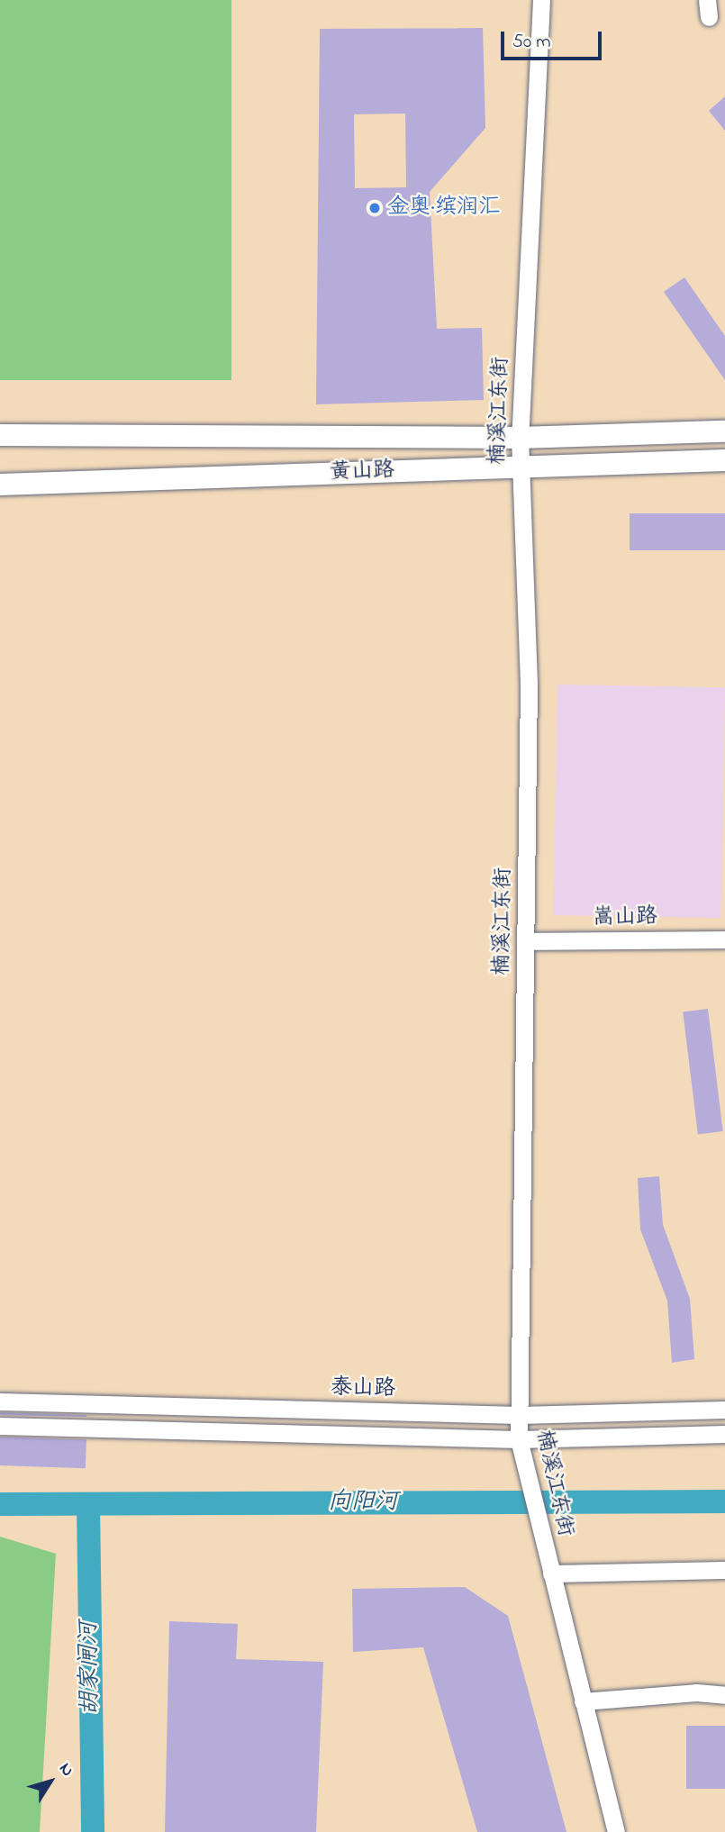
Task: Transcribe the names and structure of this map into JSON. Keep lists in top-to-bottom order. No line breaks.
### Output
{"streets":{"main road":["黄山路"],"street":["楠溪江东街","嵩山路","泰山路"]},"crossings":[["楠溪江东街","黄山路"],["楠溪江东街","嵩山路"],["楠溪江东街","泰山路"]],"water":["向阳河","胡家闸河"],"places":["金奥·缤润汇"],"scale_bar":"50 m","north":"top right"}
